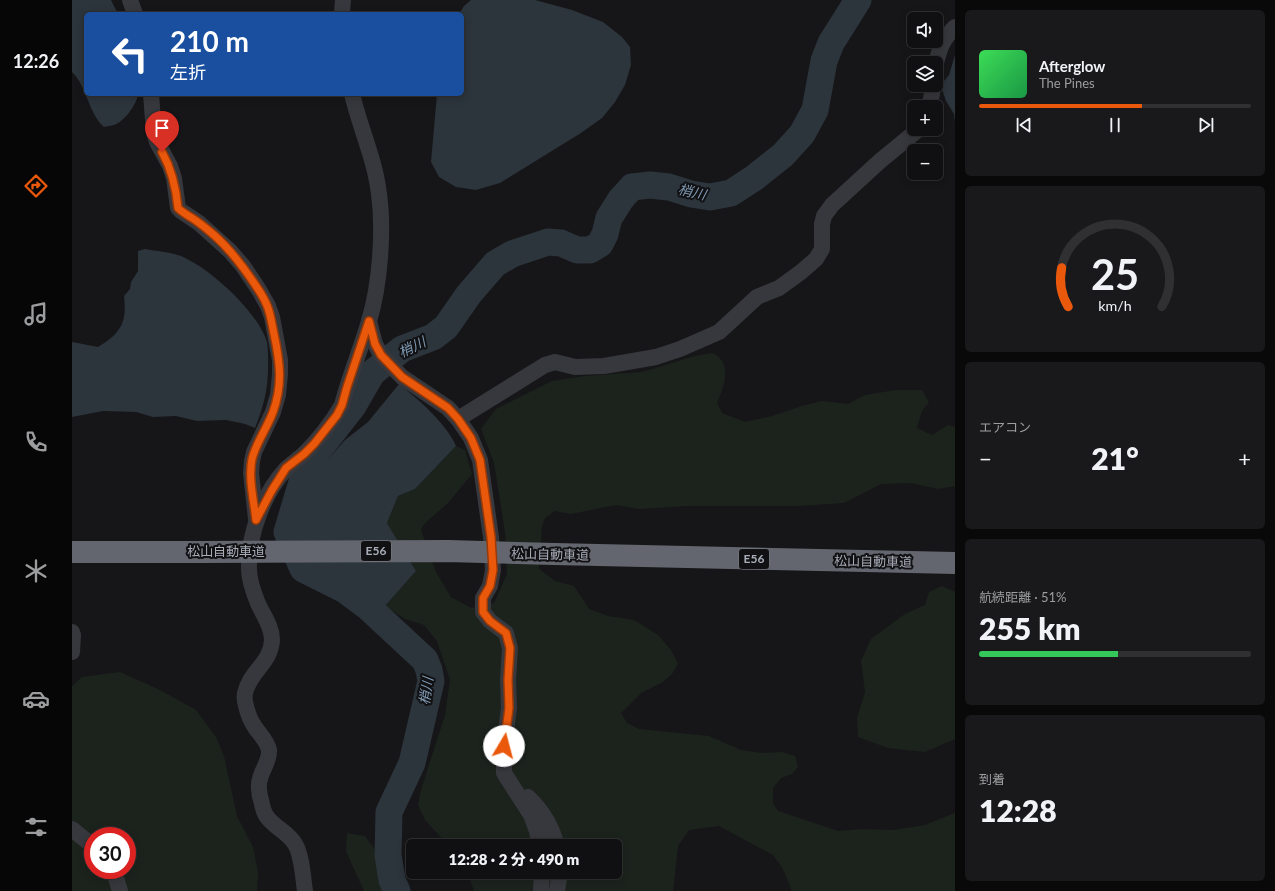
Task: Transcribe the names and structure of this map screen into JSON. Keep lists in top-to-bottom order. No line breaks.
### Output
{"streets":{"highway":["松山自動車道","E56"]},"water":["梢川"],"page":{"tabs":"12:26","map_buttons":["+","−"],"turn":["210 m","左折"],"song":["Afterglow","The Pines"],"tile":["エアコン",["航続距離 · 51%","255 km"],["到着","12:28"]],"heat":["−","21°","+"],"limit":"30","trip":"12:28 · 2 分 · 490 m","gauge":["25","km/h"]}}
